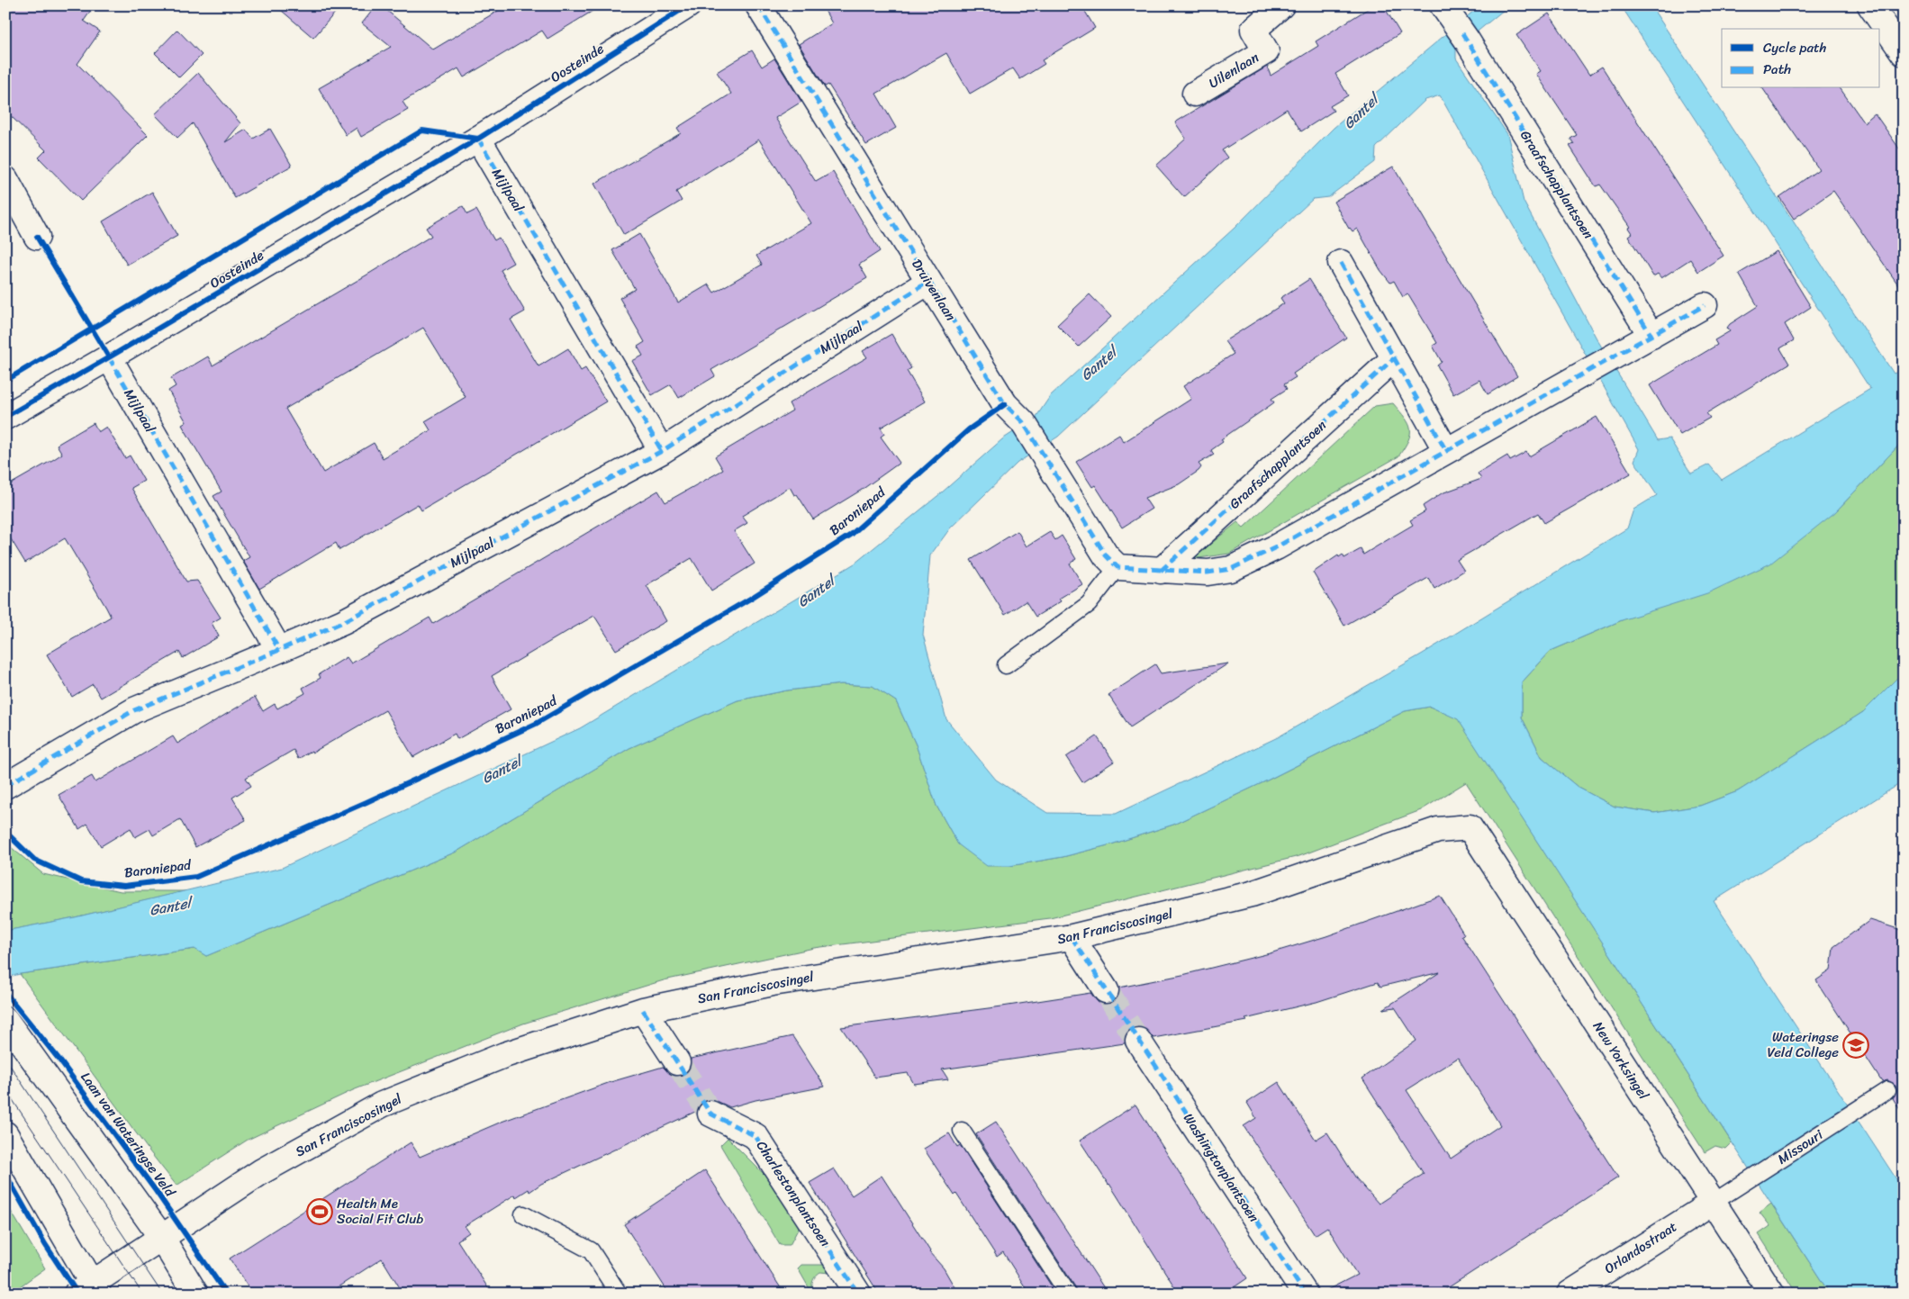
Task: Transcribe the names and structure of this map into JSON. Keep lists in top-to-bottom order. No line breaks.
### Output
{"streets":{"street":["Oosteinde","Uilenlaan","Graafschapplantsoen","Mijlpaal","Druivenlaan","San Franciscosingel","New Yorksingel","Washingtonplantsoen","Charlestonplantsoen","Orlandostraat"],"lane":["Missouri"],"cycle path":["Baroniepad","Laan van Wateringse Veld"]},"crossings":[["Oosteinde","Mijlpaal"],["Mijlpaal","Druivenlaan"],["San Franciscosingel","New Yorksingel"],["New Yorksingel","Missouri"],["New Yorksingel","Orlandostraat"],["Missouri","Orlandostraat"]],"water":["Gantel"],"places":{"school or university":["Wateringse Veld College"],"sports":["Health Me Social Fit Club"]},"legend":["Cycle path","Path"]}
